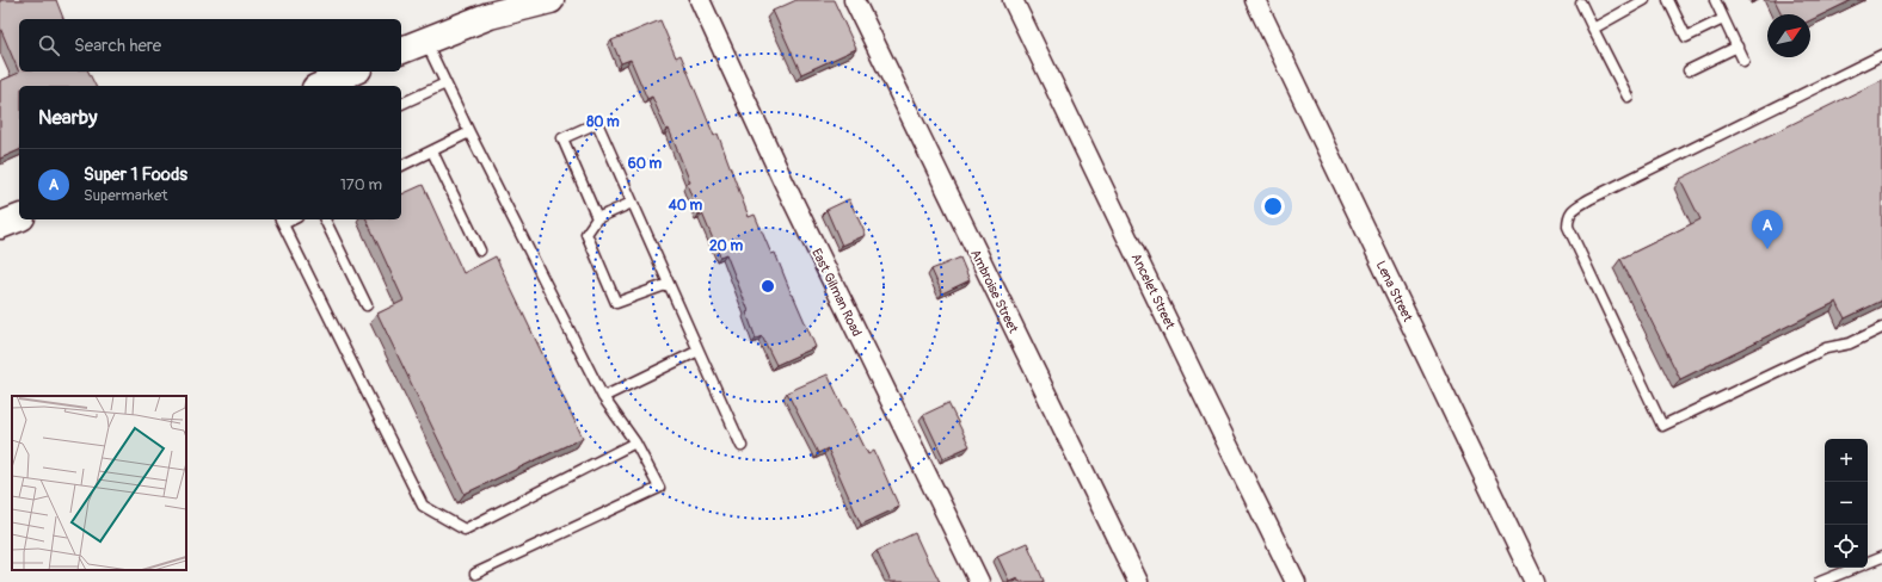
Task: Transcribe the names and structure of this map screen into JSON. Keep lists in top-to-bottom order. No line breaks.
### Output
{"streets":{"street":["Ambroise Street","Ancelet Street","Lena Street","East Gilman Road"]},"north":"top right","page":{"search":"Search here","heading":"Nearby","list":[{"mark":"A","name":"Super 1 Foods","note":"Supermarket","value":"170 m"}],"pins":"A","map_buttons":["+","−"]},"rings":["80 m","60 m","40 m","20 m"]}
